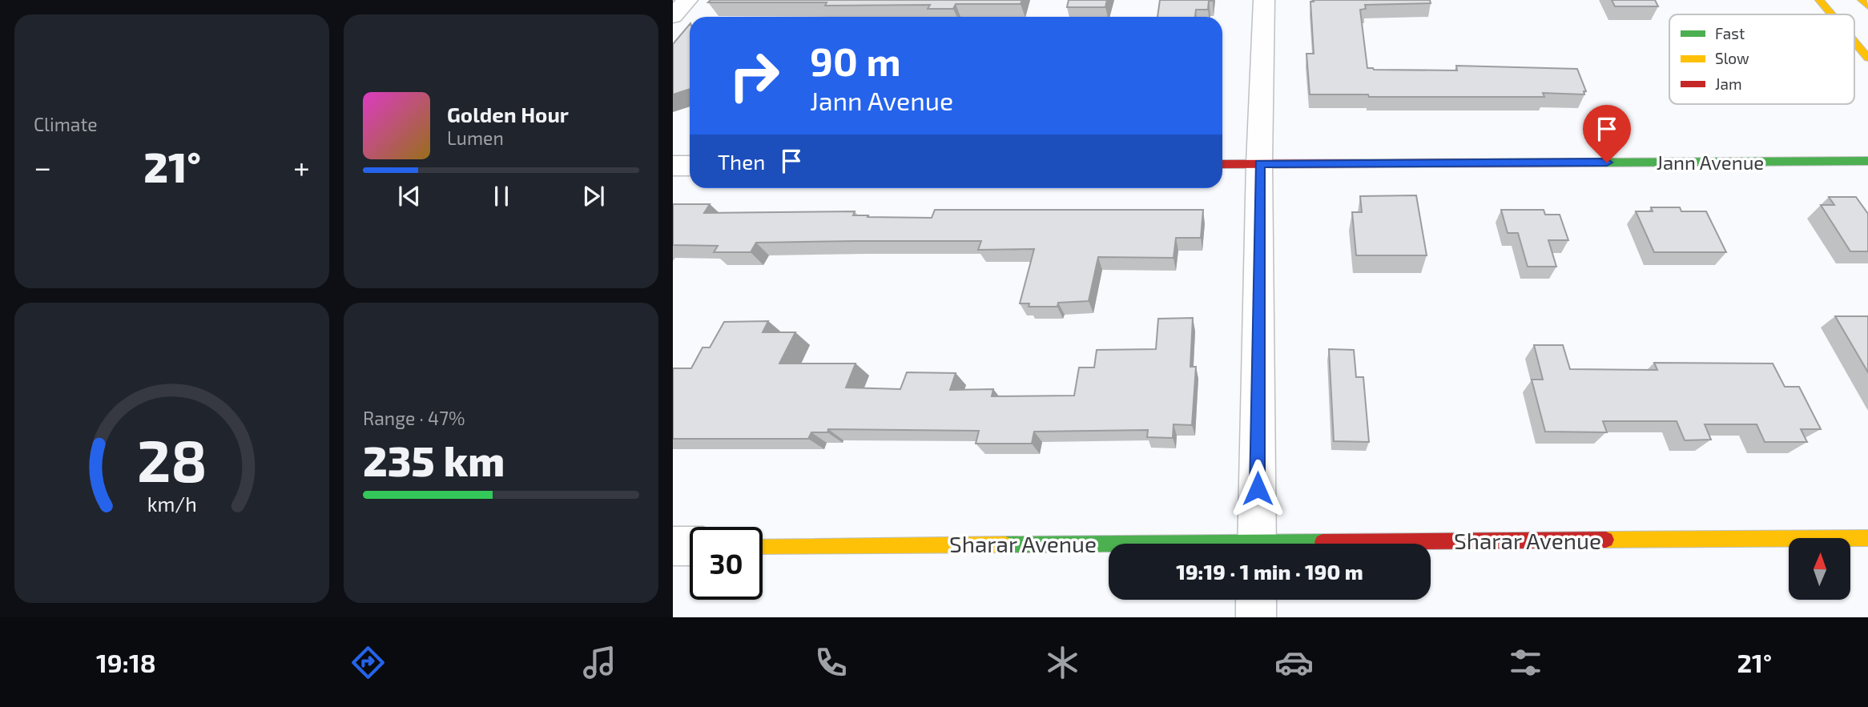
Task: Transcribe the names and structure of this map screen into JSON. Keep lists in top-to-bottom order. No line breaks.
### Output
{"streets":{"street":["Jann Avenue","Sharar Avenue"]},"legend":["Fast","Slow","Jam"],"north":"top","page":{"tile":["Climate",["Range · 47%","235 km"]],"turn":["90 m","Jann Avenue"],"song":["Golden Hour","Lumen"],"then":"Then","heat":["−","21°","+"],"limit":"30","trip":"19:19 · 1 min · 190 m","tabs":["19:18","21°"],"gauge":["28","km/h"]}}
